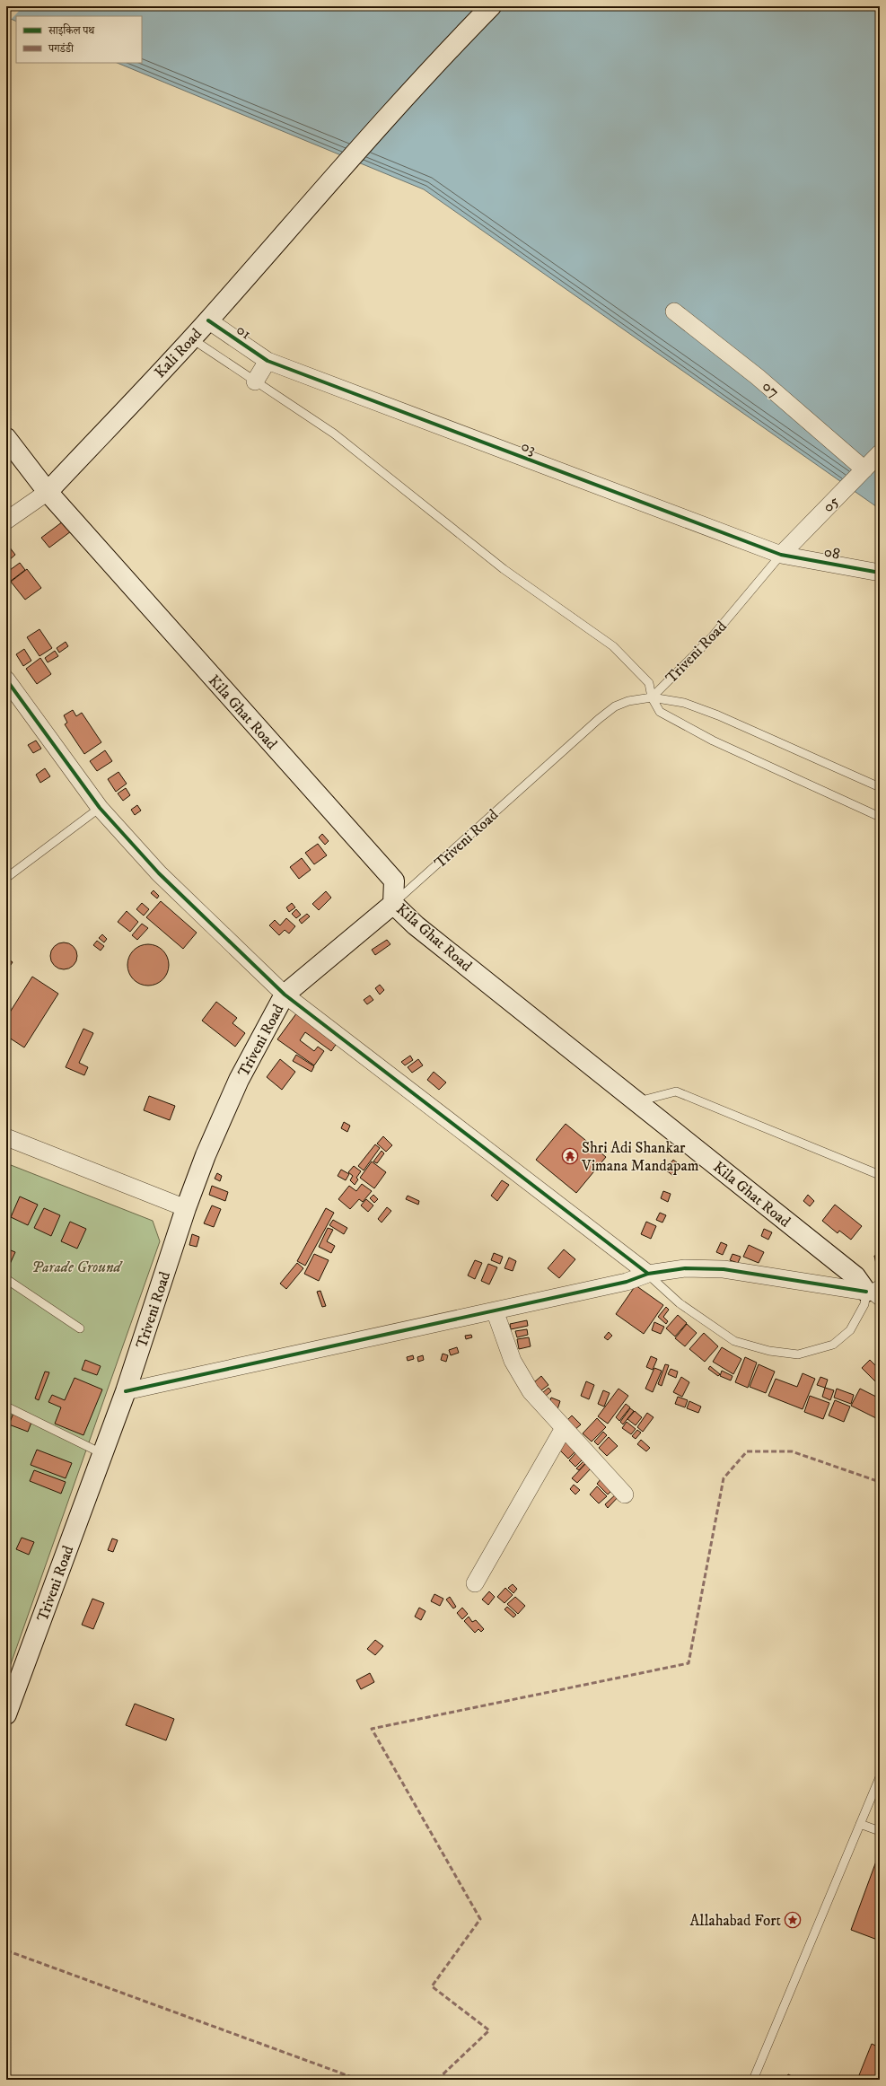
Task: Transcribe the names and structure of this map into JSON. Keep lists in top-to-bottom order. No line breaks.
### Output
{"streets":{"main road":["Kali Road","Triveni Road","Kila Ghat Road"],"street":["01","07","03","05","08"]},"crossings":[["01","Kali Road"],["01","03"],["Kali Road","Kila Ghat Road"],["07","05"],["03","05"],["03","08"],["03","Triveni Road"],["05","08"],["05","Triveni Road"],["08","Triveni Road"],["Triveni Road","Kila Ghat Road"]],"parks":["Parade Ground"],"places":{"temple":["Shri Adi Shankar Vimana Mandapam"],"place":["Allahabad Fort"]},"legend":["साइकिल पथ","पगडंडी"]}
